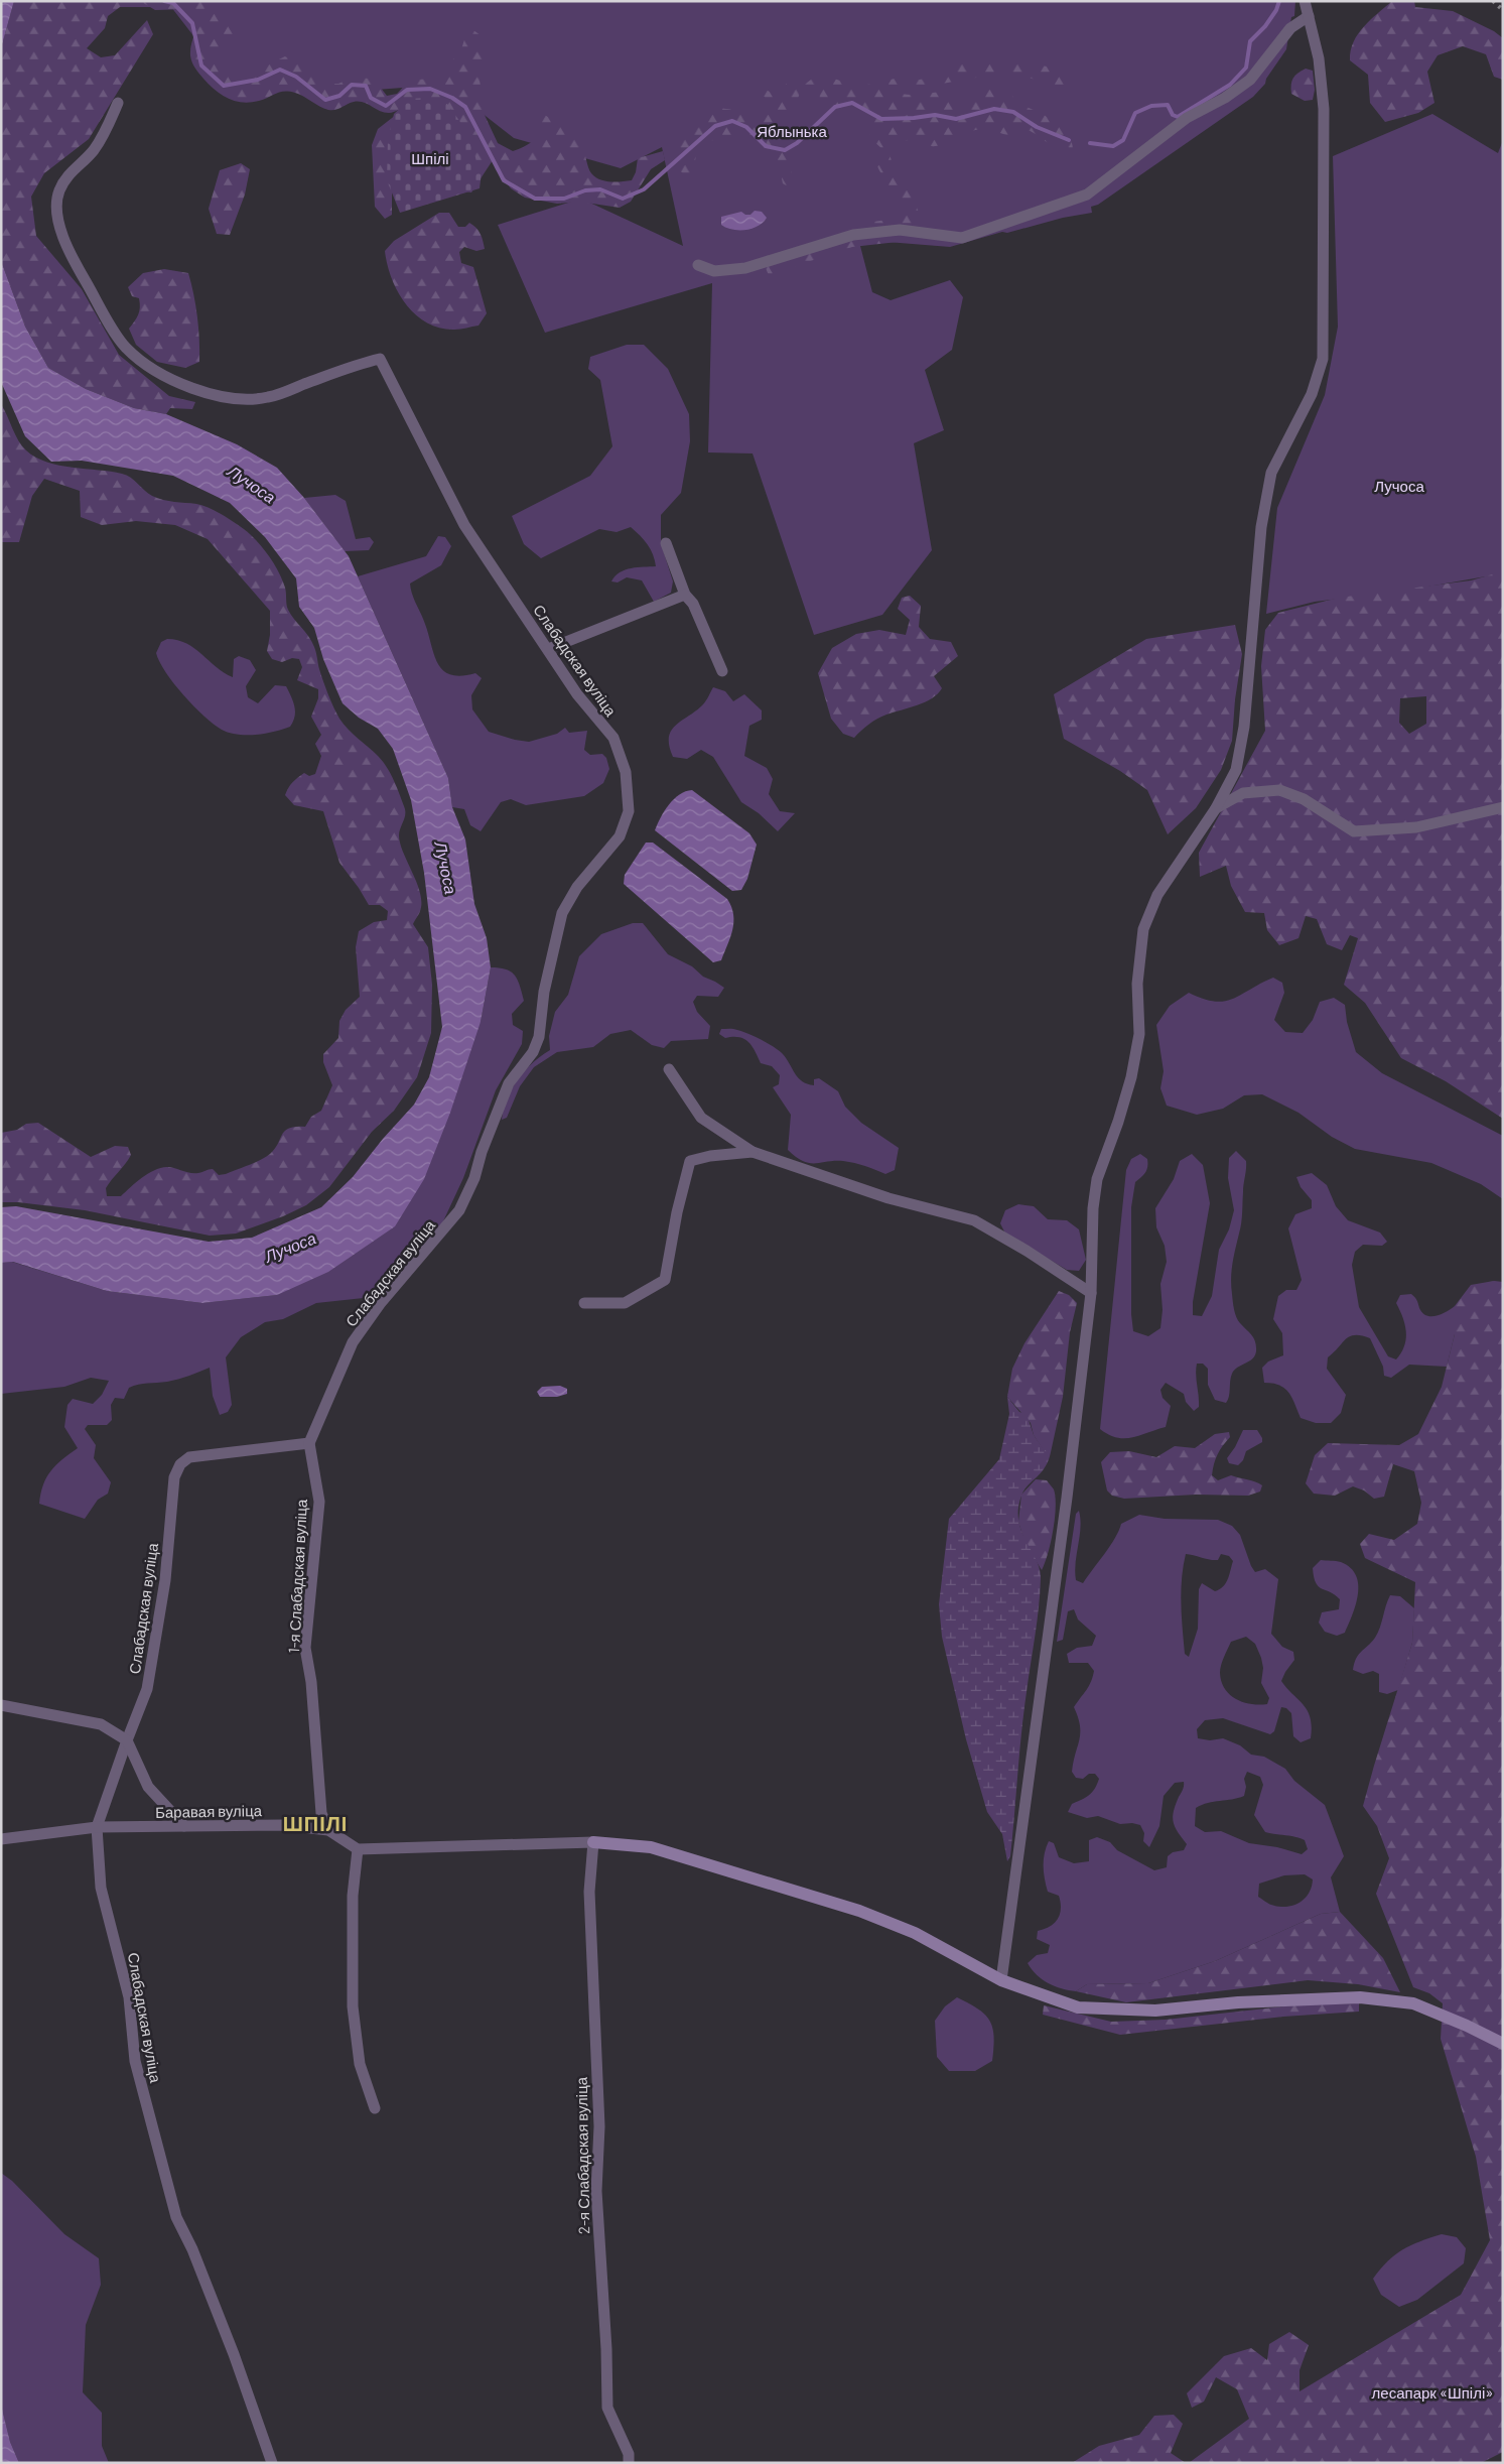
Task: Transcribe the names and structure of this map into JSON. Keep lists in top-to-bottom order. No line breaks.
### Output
{"streets":{"street":["Слабадская вуліца","1-я Слабадская вуліца","Баравая вуліца","2-я Слабадская вуліца"]},"crossings":[["Слабадская вуліца","1-я Слабадская вуліца"],["Слабадская вуліца","Баравая вуліца"],["1-я Слабадская вуліца","Баравая вуліца"]],"districts":["ШПІЛІ"],"water":["Лучоса"],"parks":["Яблынька","Шпілі","Лучоса","лесапарк «Шпілі»"]}
